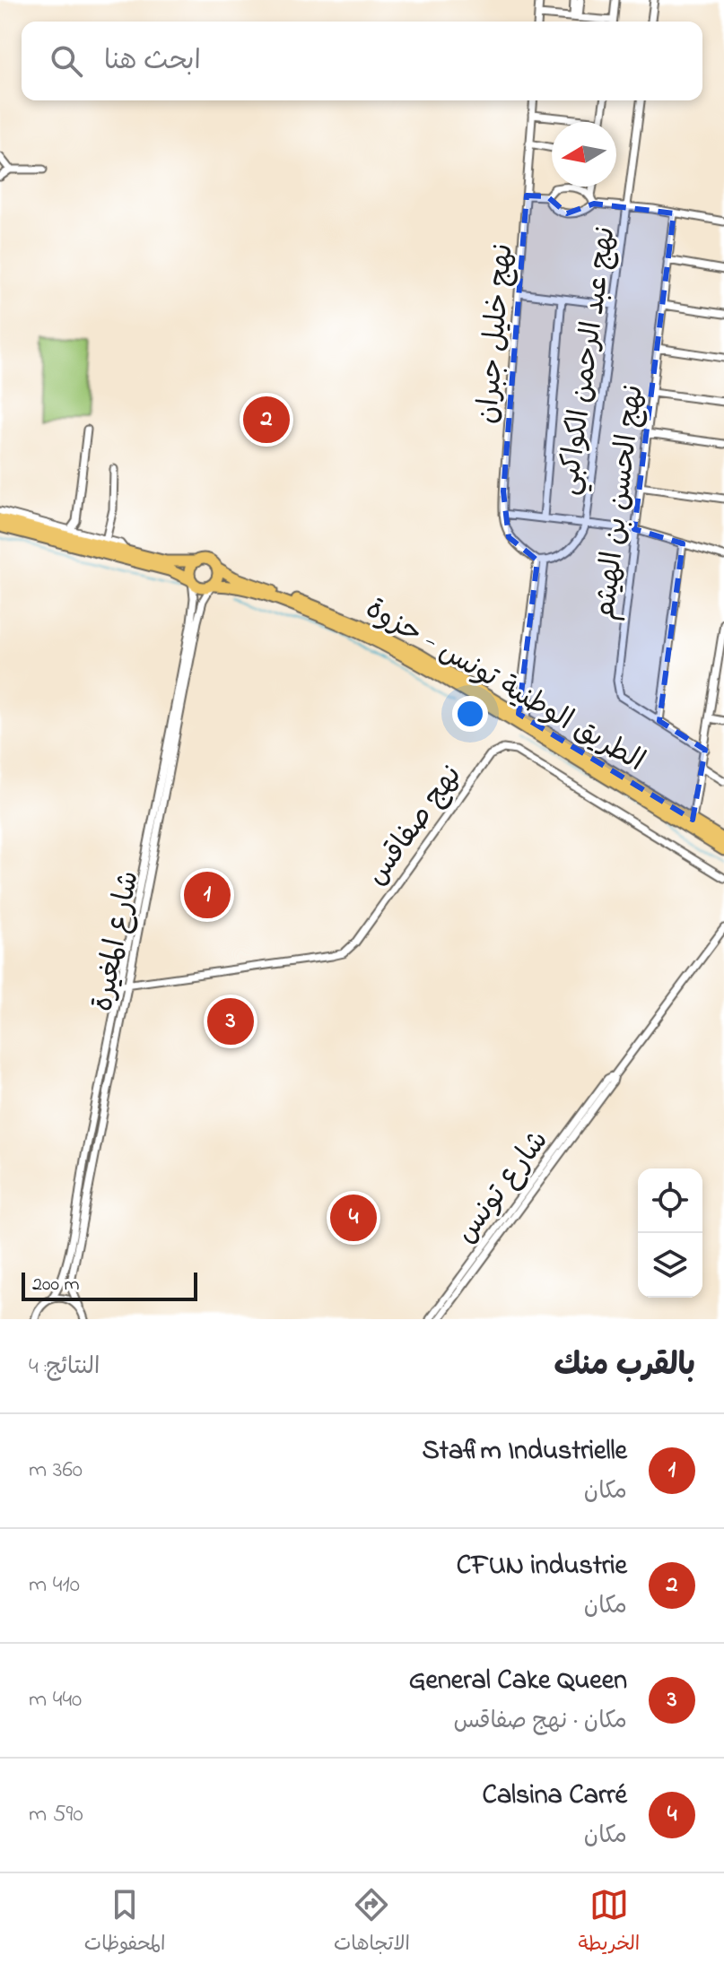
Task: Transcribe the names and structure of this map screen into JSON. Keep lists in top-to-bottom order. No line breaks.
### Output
{"streets":{"main road":["الطريق الوطنية تونس - حزوة"],"street":["نهج خليل جبران","نهج عبد الرحمن الكواكبي","نهج الحسن بن الهيثم","نهج صفاقس","شارع المغيرة","شارع تونس"]},"crossings":[["نهج خليل جبران","نهج عبد الرحمن الكواكبي"],["الطريق الوطنية تونس - حزوة","شارع المغيرة"],["نهج صفاقس","شارع المغيرة"]],"scale_bar":"200 m","north":"left","page":{"search":"ابحث هنا","pins":["2","1","3","4"],"scale":"200 m","heading":["بالقرب منك","النتائج: 4"],"list":[{"mark":"1","name":"Stafim Industrielle","note":"مكان","value":"360 m"},{"mark":"2","name":"CFUN industrie","note":"مكان","value":"410 m"},{"mark":"3","name":"General Cake Queen","note":"مكان · نهج صفاقس","value":"440 m"},{"mark":"4","name":"Calsina Carré","note":"مكان","value":"590 m"}],"nav":["الخريطة","الاتجاهات","المحفوظات"]}}
